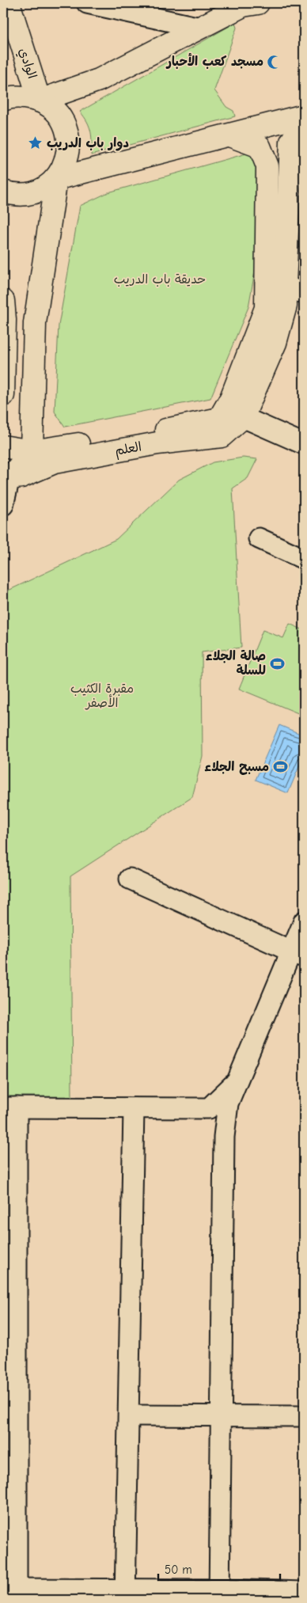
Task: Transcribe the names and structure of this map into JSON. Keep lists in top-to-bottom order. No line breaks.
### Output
{"streets":{"main road":["الوادي","العلم"]},"parks":["حديقة باب الدريب","مقبرة الكثيب الأصفر"],"places":{"mosque":["مسجد كعب الأحبار"],"place":["دوار باب الدريب"],"sports":["صالة الجلاء للسلة","مسبح الجلاء"]},"scale_bar":"50 m"}
